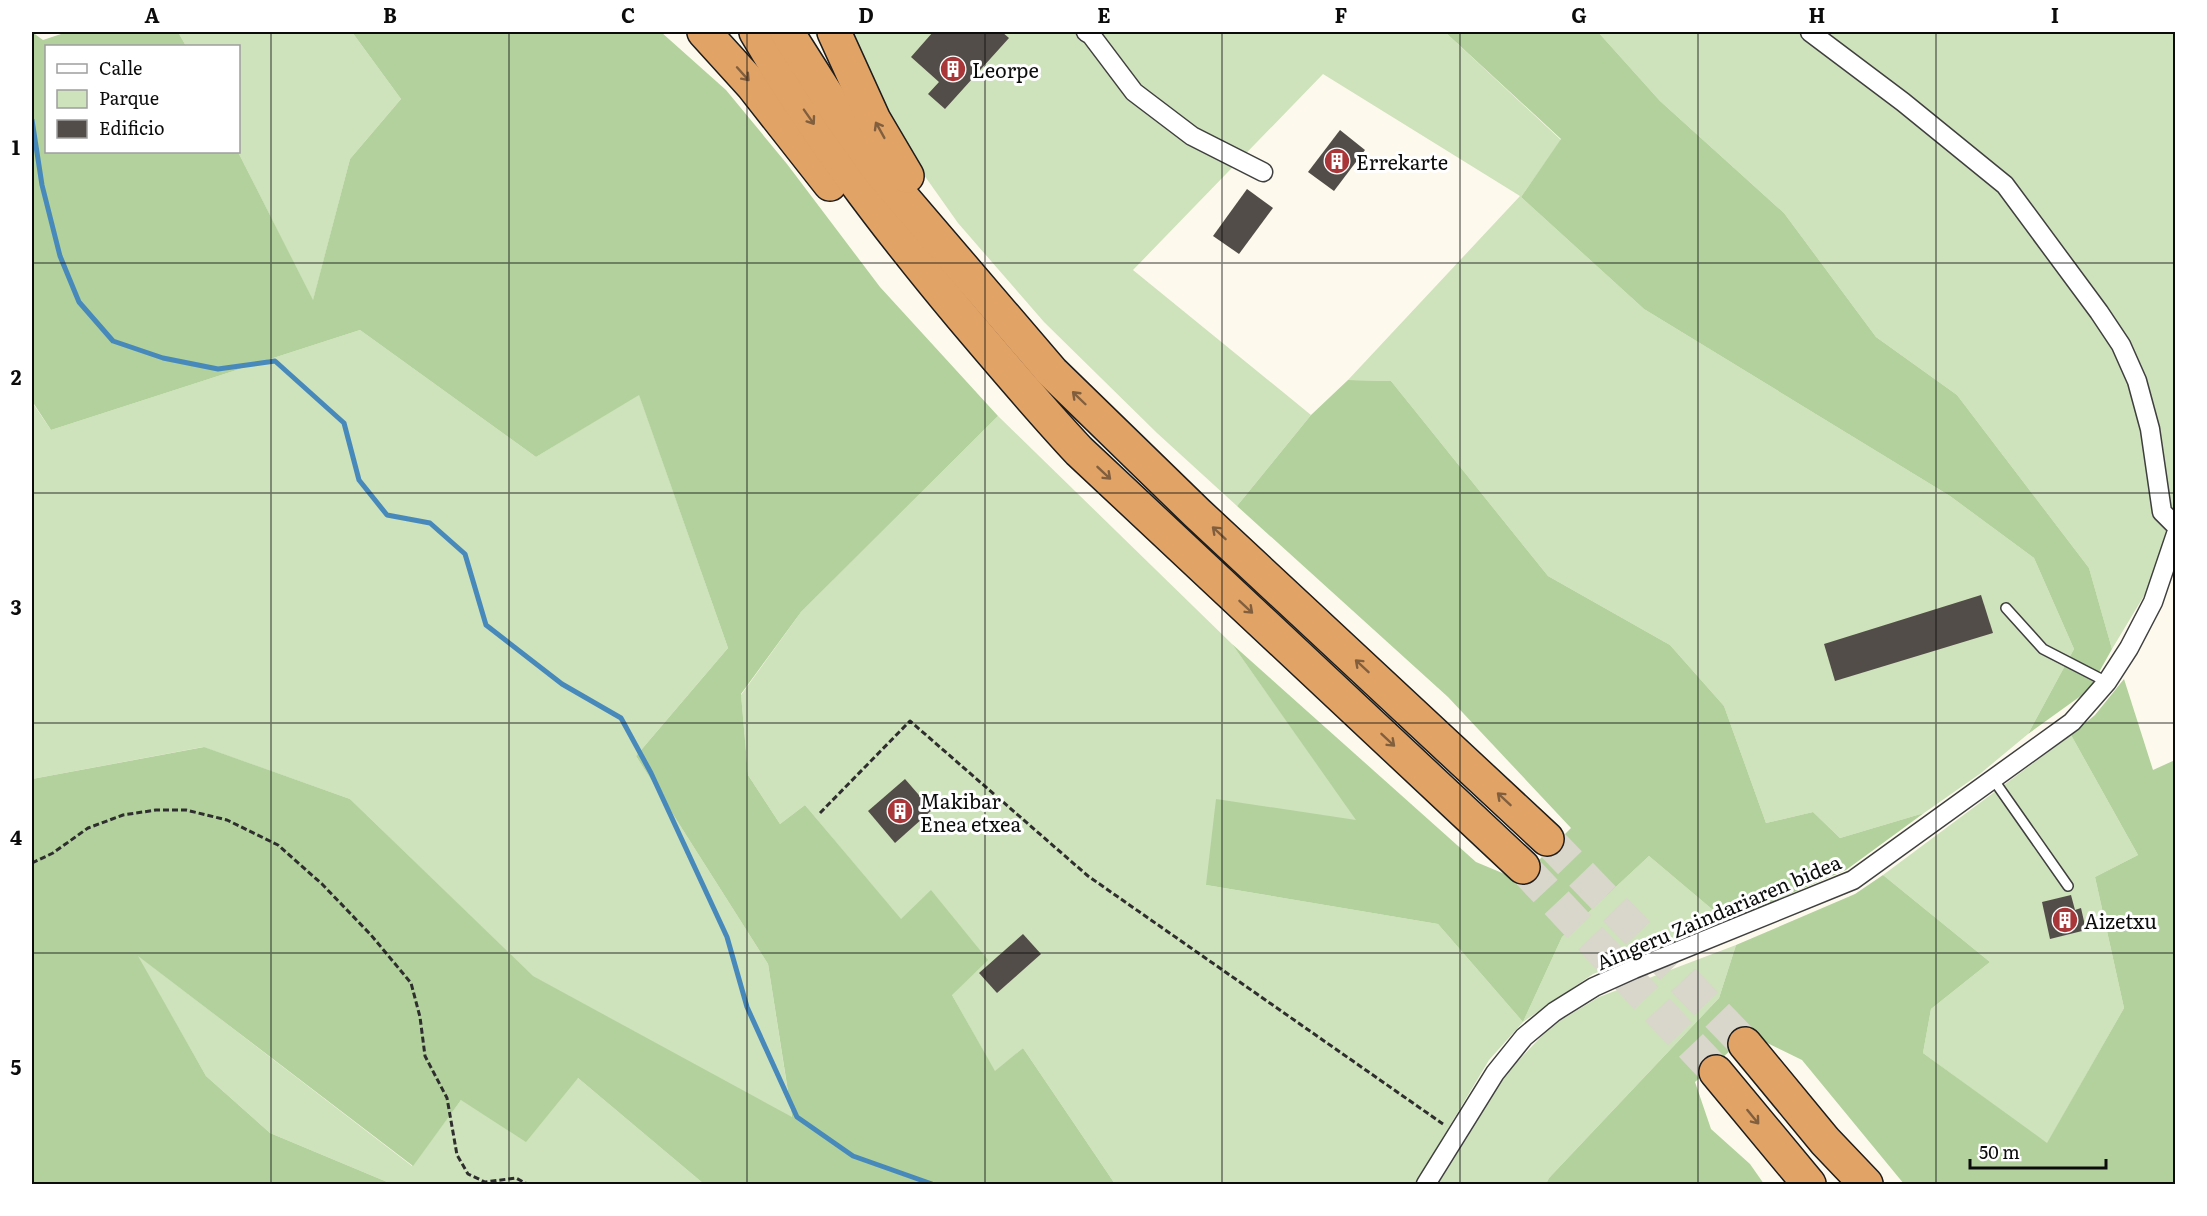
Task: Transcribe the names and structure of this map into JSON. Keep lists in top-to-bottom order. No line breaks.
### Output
{"streets":{"street":["Aingeru Zaindariaren bidea"]},"places":{"building":["Leorpe","Errekarte","Makibar Enea etxea","Aizetxu"]},"legend":["Calle","Parque","Edificio"],"scale_bar":"50 m","grid":{"columns":["A","B","C","D","E","F","G","H","I"],"rows":["1","2","3","4","5"]}}
